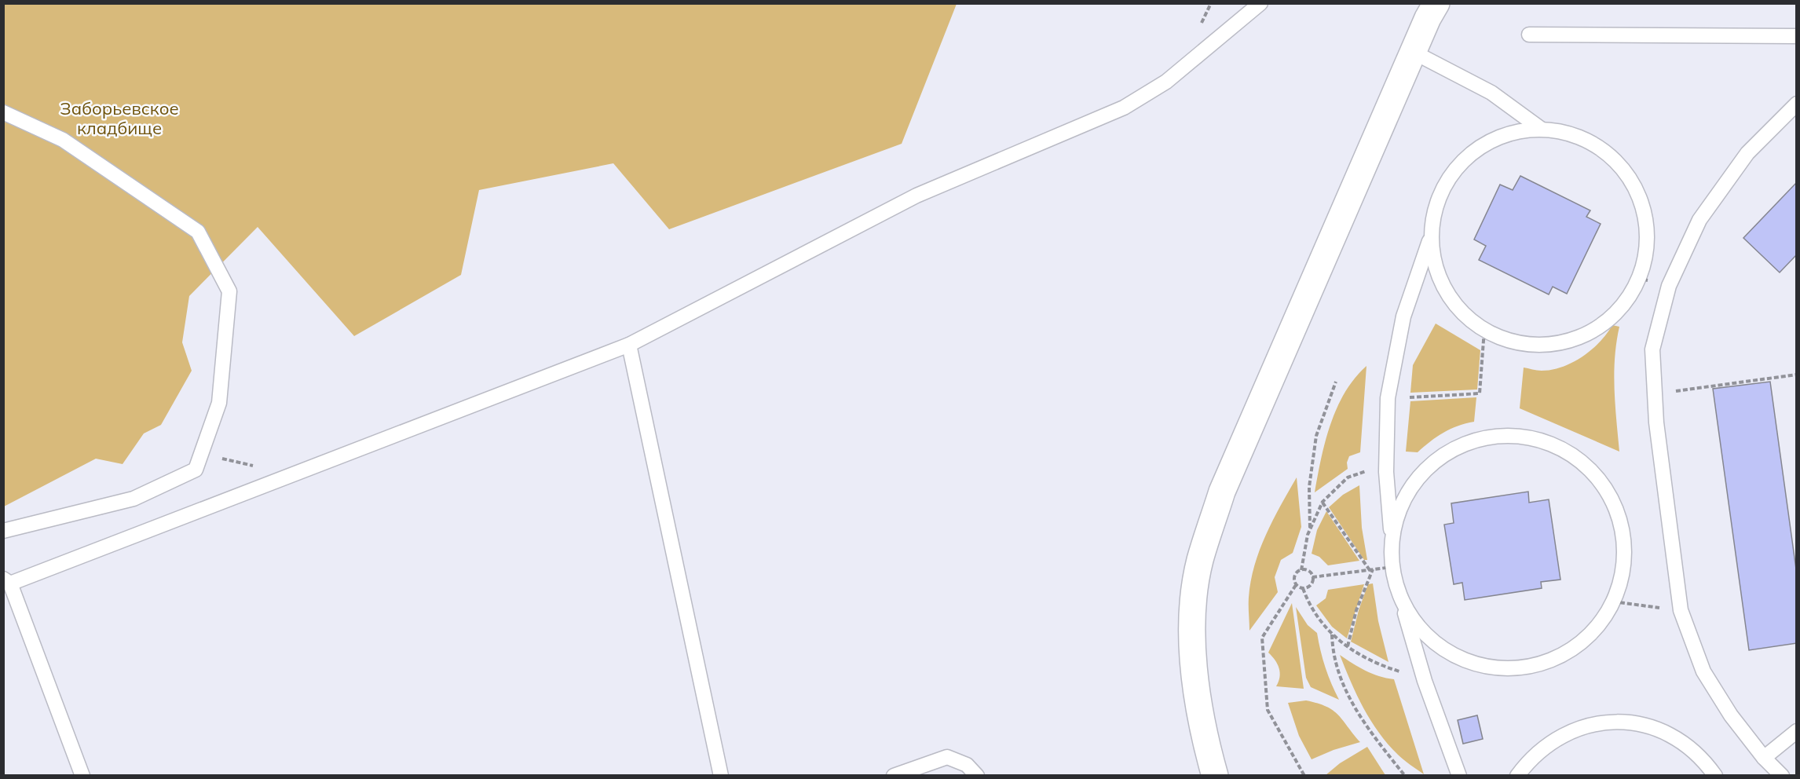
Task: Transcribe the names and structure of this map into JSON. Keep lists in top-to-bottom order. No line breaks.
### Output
{"parks":["Заборьевское кладбище"]}
